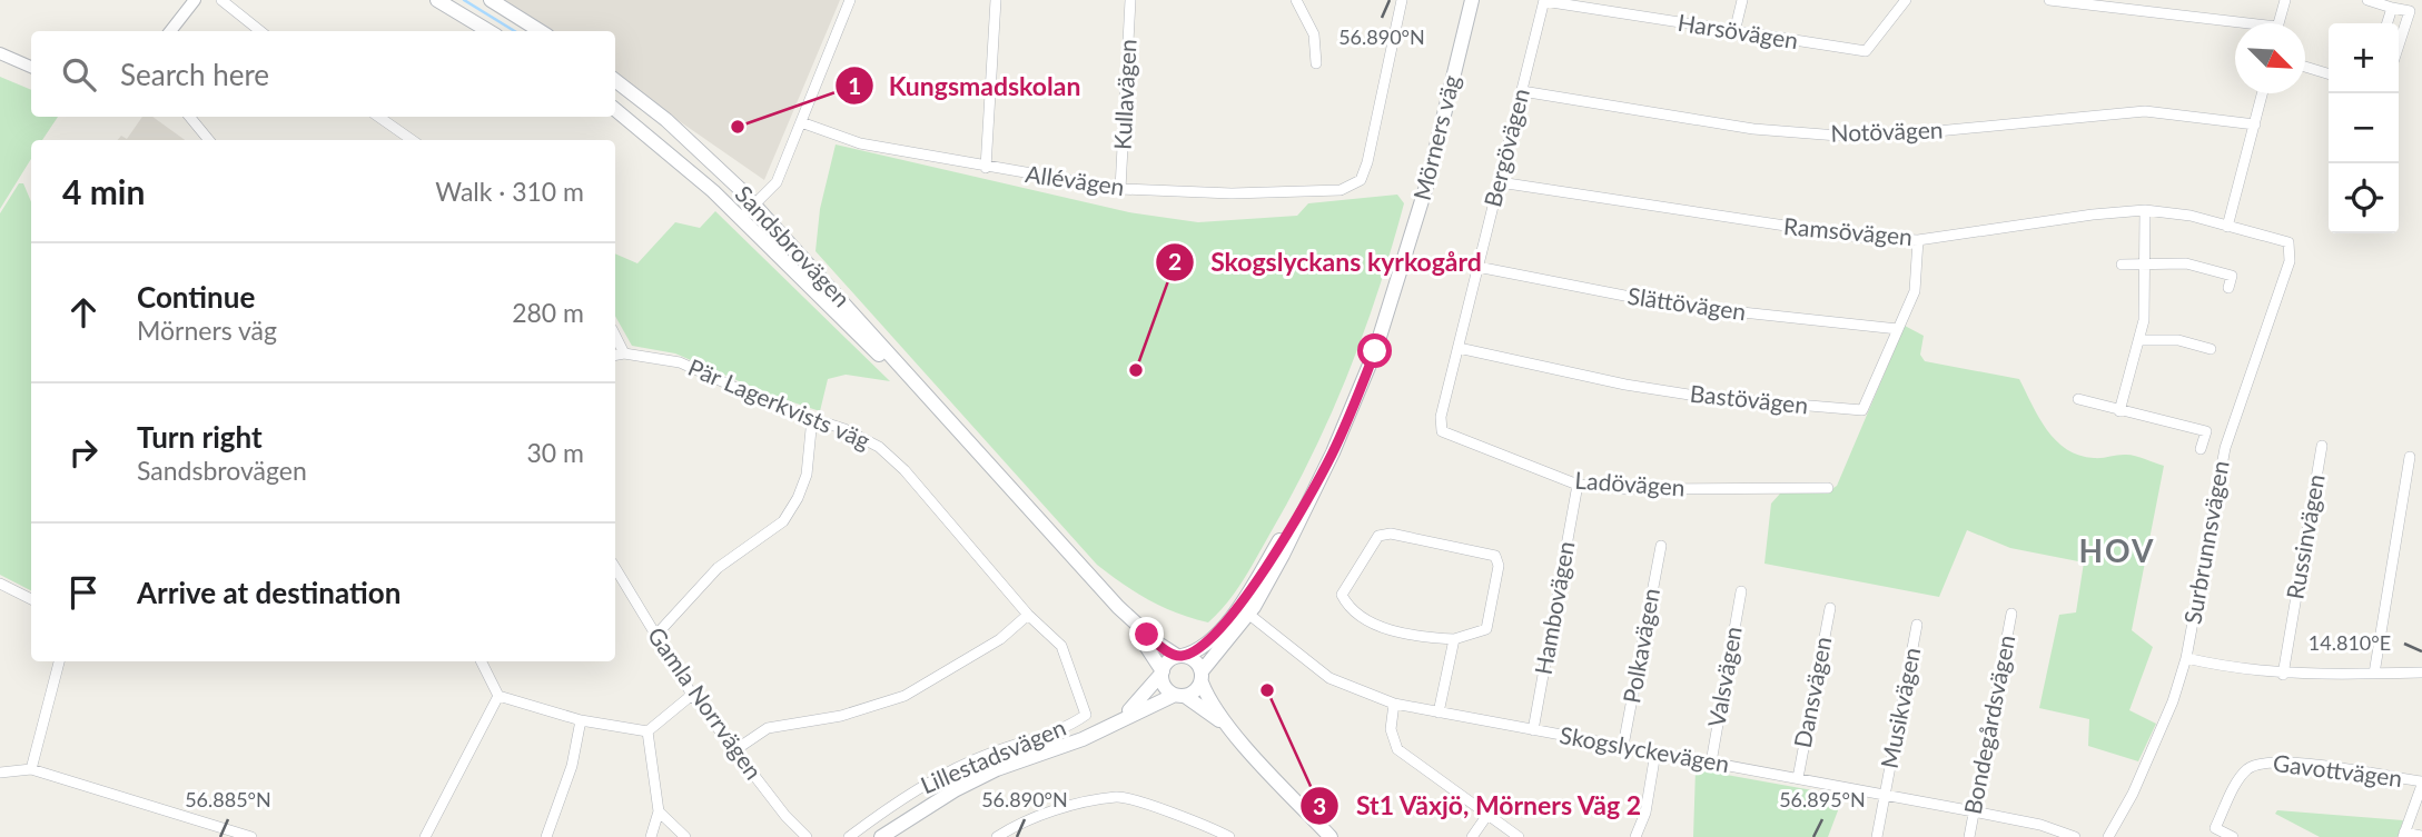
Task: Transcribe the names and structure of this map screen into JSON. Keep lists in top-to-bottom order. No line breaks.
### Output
{"streets":{"main road":["Mörners väg","Sandsbrovägen","Lillestadsvägen"],"street":["Harsövägen","Kullavägen","Notövägen","Bergövägen","Allévägen","Ramsövägen","Slättövägen","Bastövägen","Pär Lagerkvists väg","Ladövägen","Russinvägen","Surbrunnsvägen","Hambovägen","Polkavägen","Valsvägen","Dansvägen","Gamla Norrvägen","Musikvägen","Bondegårdsvägen","Skogslyckevägen","Gavottvägen"]},"crossings":[["Harsövägen","Bergövägen"],["Kullavägen","Allévägen"],["Notövägen","Bergövägen"],["Mörners väg","Sandsbrovägen"],["Mörners väg","Skogslyckevägen"],["Mörners väg","Lillestadsvägen"],["Bergövägen","Ramsövägen"],["Bergövägen","Slättövägen"],["Bergövägen","Bastövägen"],["Bergövägen","Ladövägen"],["Ramsövägen","Bastövägen"],["Ramsövägen","Surbrunnsvägen"],["Sandsbrovägen","Lillestadsvägen"],["Slättövägen","Bastövägen"],["Pär Lagerkvists väg","Lillestadsvägen"],["Ladövägen","Hambovägen"],["Hambovägen","Skogslyckevägen"],["Polkavägen","Skogslyckevägen"],["Valsvägen","Skogslyckevägen"],["Dansvägen","Skogslyckevägen"],["Musikvägen","Skogslyckevägen"],["Bondegårdsvägen","Skogslyckevägen"]],"districts":["HOV"],"places":["Kungsmadskolan","Skogslyckans kyrkogård","St1 Växjö, Mörners Väg 2"],"north":"bottom right","page":{"map_buttons":["+","−"],"search":"Search here","heading":["4 min","Walk · 310 m"],"list":[["Continue","Mörners väg","280 m"],["Turn right","Sandsbrovägen","30 m"],"Arrive at destination"]},"coordinates":["56.890°N","14.810°E","56.885°N","56.895°N"]}
